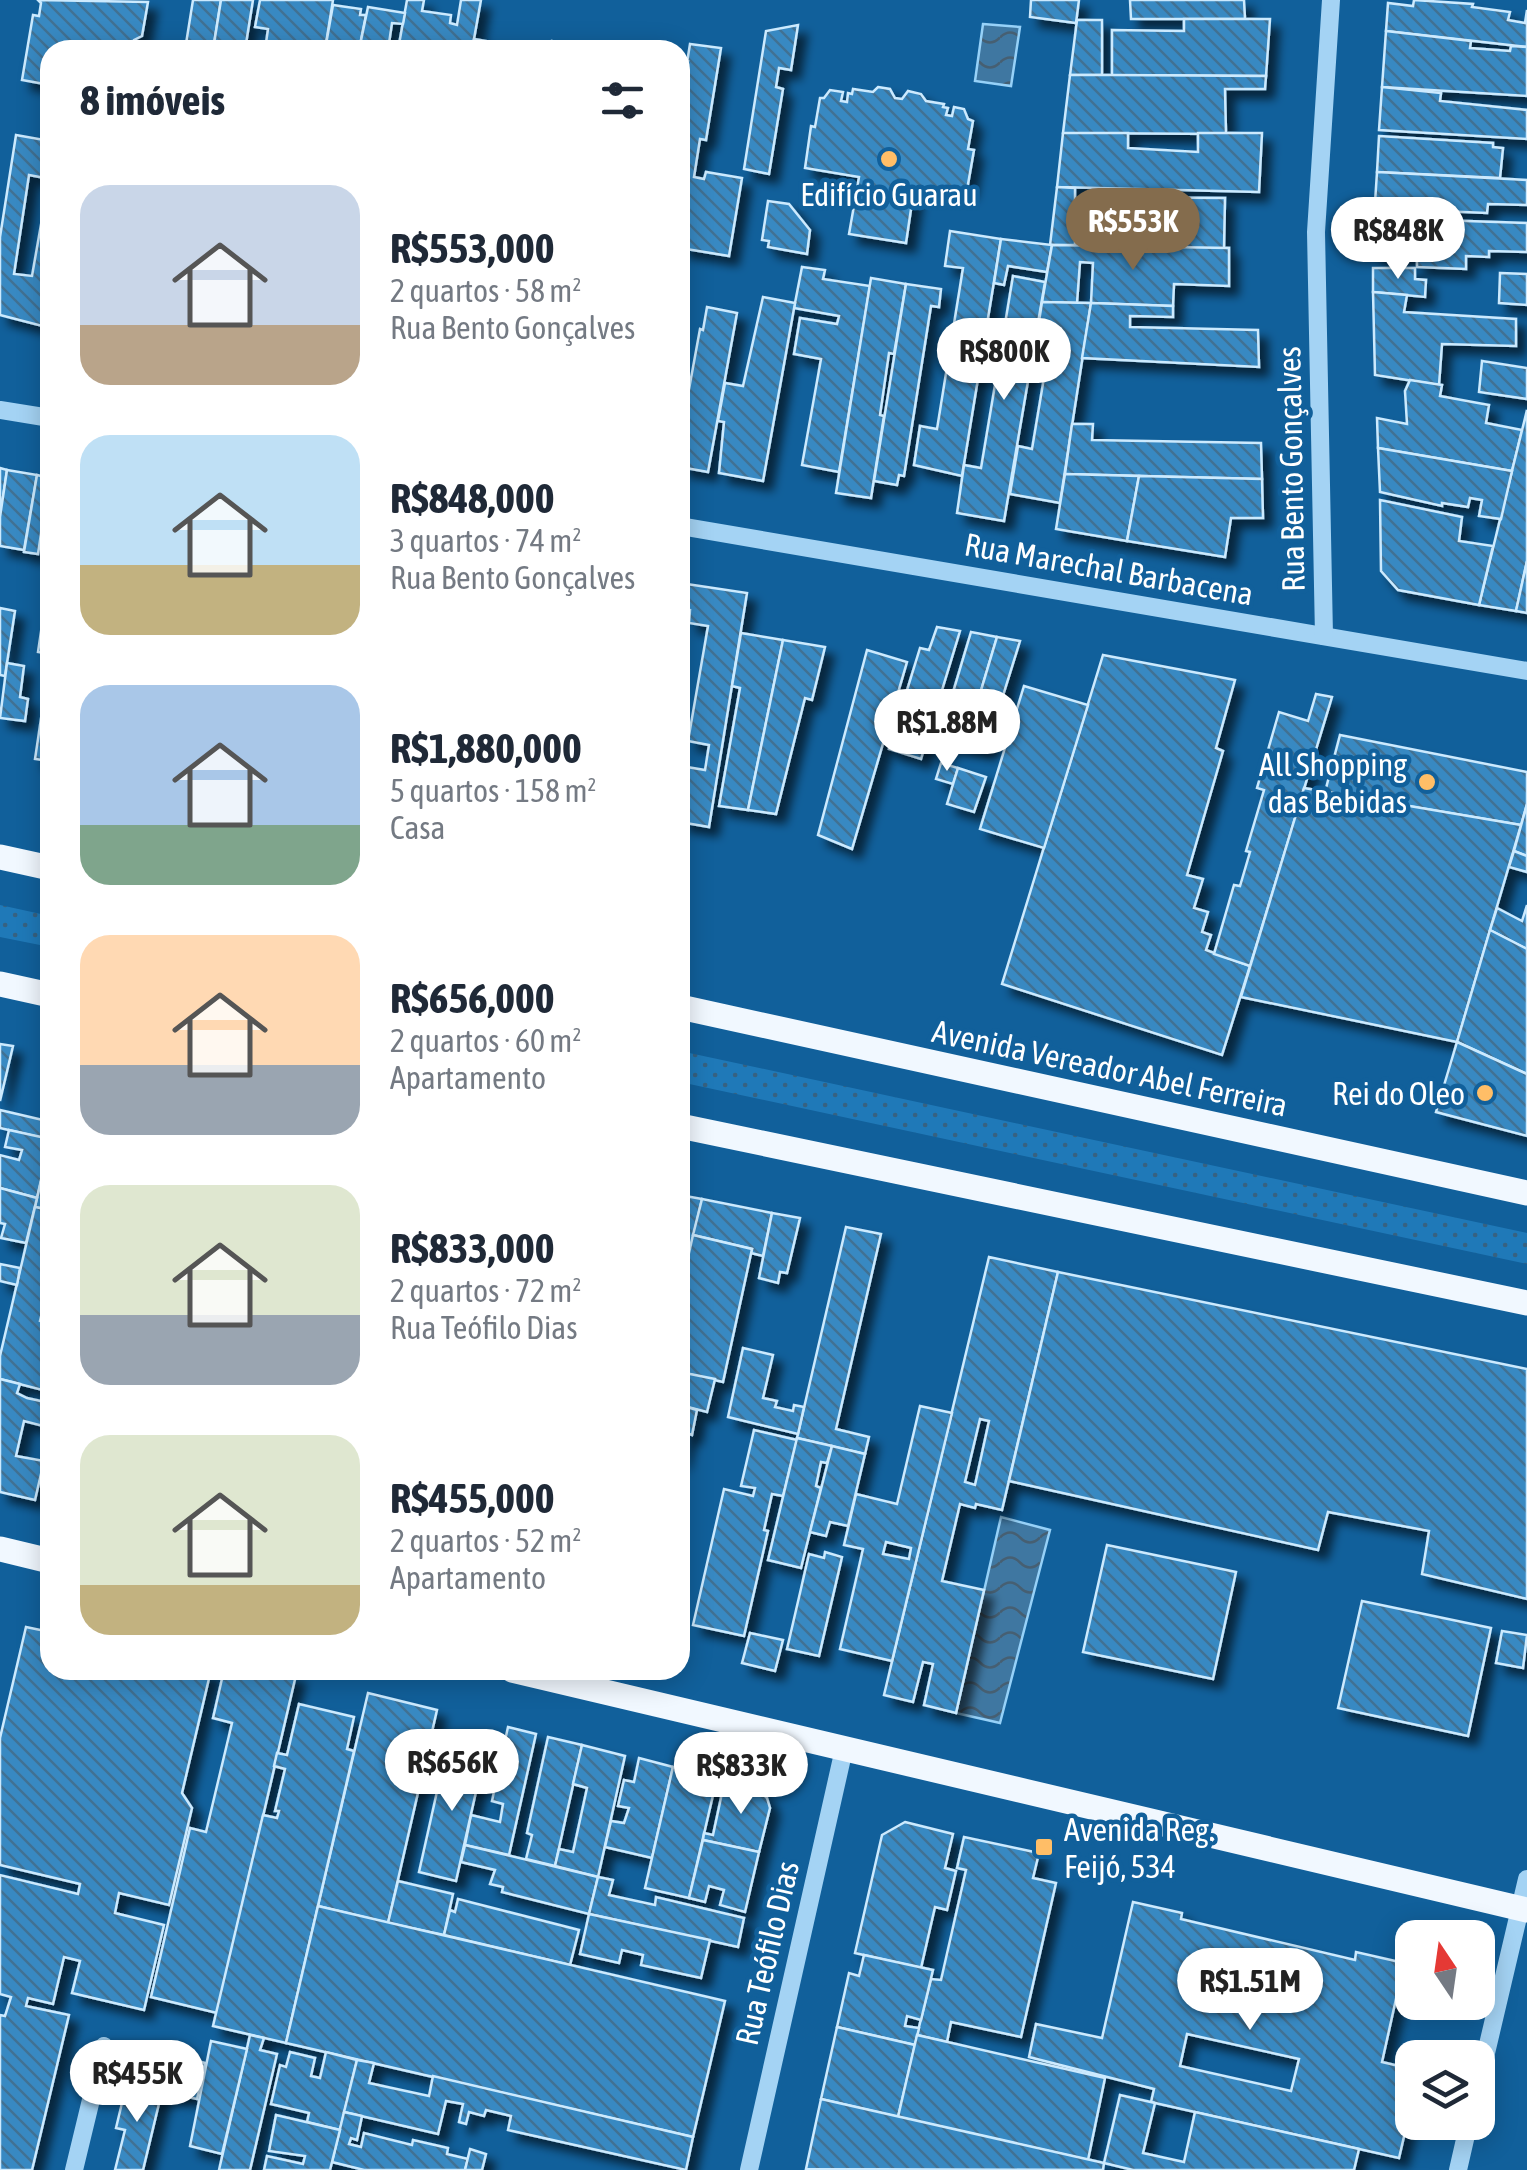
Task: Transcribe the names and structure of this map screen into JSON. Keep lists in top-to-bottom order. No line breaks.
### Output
{"streets":{"main road":["Avenida Vereador Abel Ferreira"],"street":["Rua Bento Gonçalves","Rua Marechal Barbacena","Rua Teófilo Dias"]},"crossings":[["Rua Bento Gonçalves","Rua Marechal Barbacena"]],"places":{"other":["Edifício Guarau","All Shopping das Bebidas","Rei do Oleo"],"transit":["Avenida Reg. Feijó, 534"]},"north":"top","page":{"heading":"8 imóveis","list":[{"name":"R$553,000","note":"2 quartos · 58 m² · Rua Bento Gonçalves"},{"name":"R$848,000","note":"3 quartos · 74 m² · Rua Bento Gonçalves"},{"name":"R$1,880,000","note":"5 quartos · 158 m² · Casa"},{"name":"R$656,000","note":"2 quartos · 60 m² · Apartamento"},{"name":"R$833,000","note":"2 quartos · 72 m² · Rua Teófilo Dias"},{"name":"R$455,000","note":"2 quartos · 52 m² · Apartamento"}],"price":["R$553K","R$848K","R$800K","R$1.88M","R$656K","R$833K","R$1.51M","R$455K"]}}
